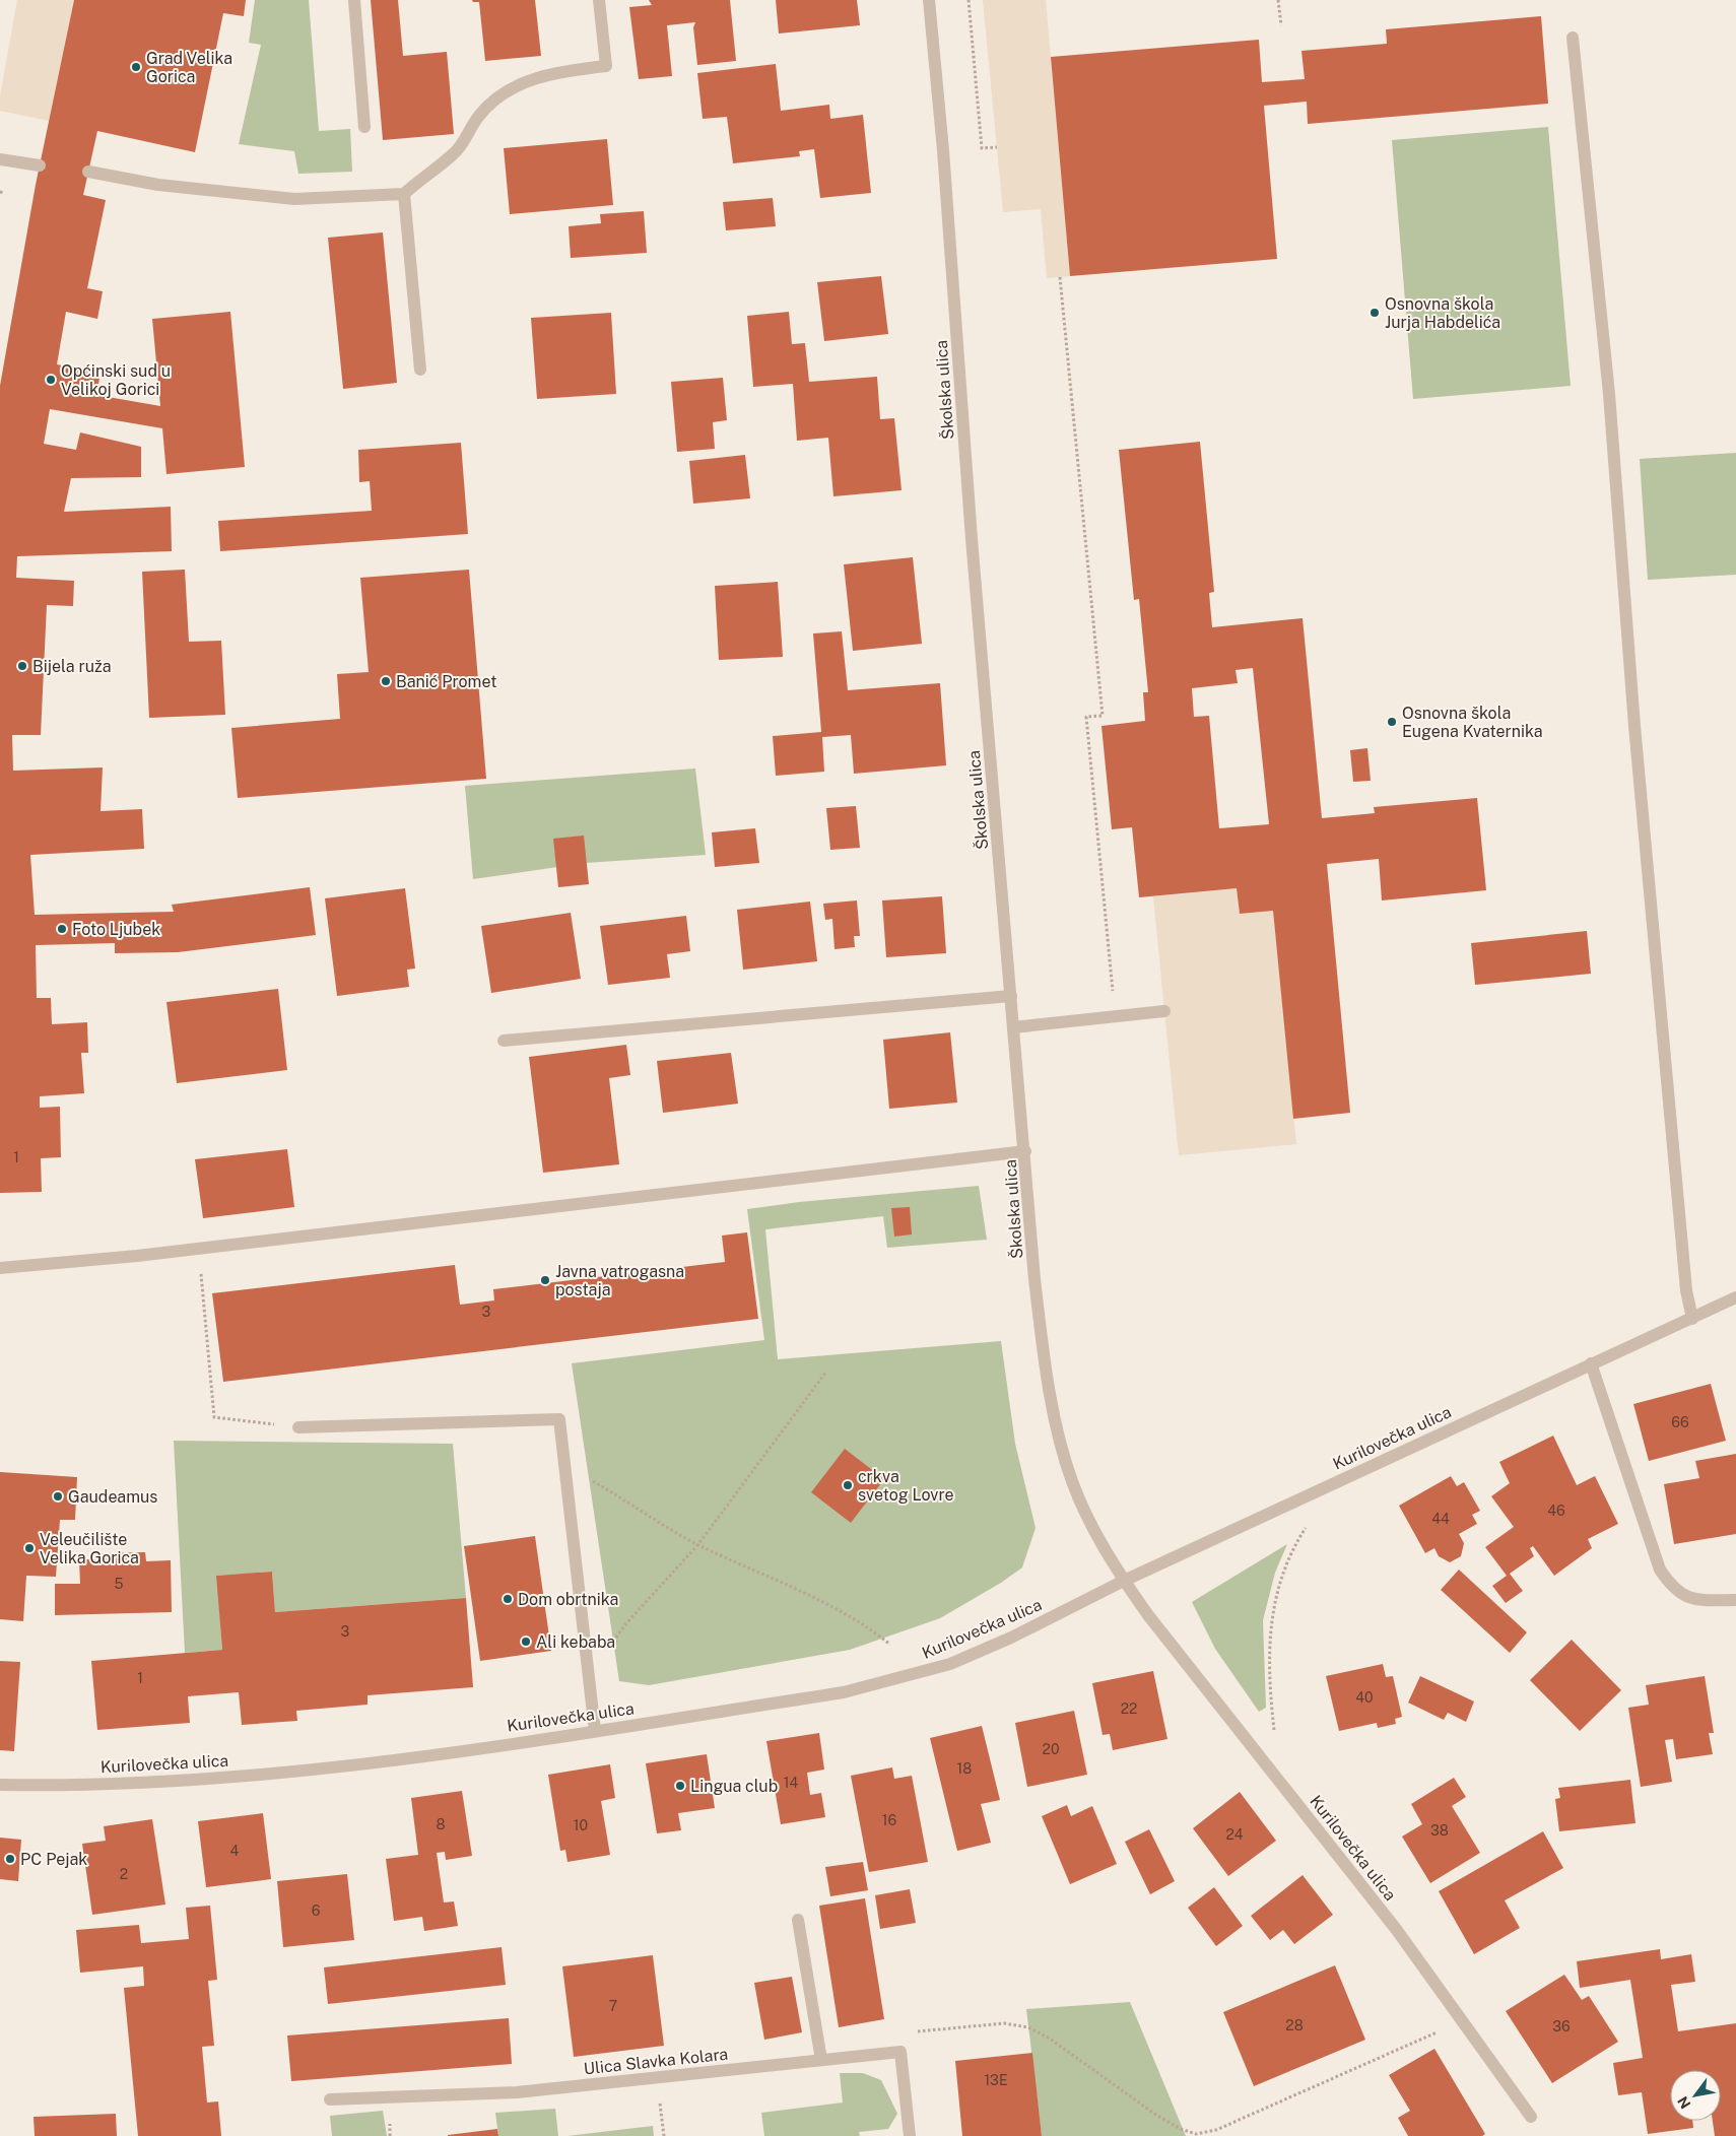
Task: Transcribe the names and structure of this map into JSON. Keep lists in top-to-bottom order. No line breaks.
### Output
{"streets":{"street":["Školska ulica","Kurilovečka ulica","Ulica Slavka Kolara"]},"crossings":[["Školska ulica","Kurilovečka ulica"]],"places":["Grad Velika Gorica","Osnovna škola Jurja Habdelića","Općinski sud u Velikoj Gorici","Bijela ruža","Banić Promet","Osnovna škola Eugena Kvaternika","Foto Ljubek","Javna vatrogasna postaja","crkva svetog Lovre","Gaudeamus","Veleučilište Velika Gorica","Dom obrtnika","Ali kebaba","Lingua club","PC Pejak"],"house_numbers":["1","3","66","46","44","5","3","1","40","22","20","18","14","16","8","10","38","24","4","2","6","7","28","36","13E"],"north":"bottom left"}
